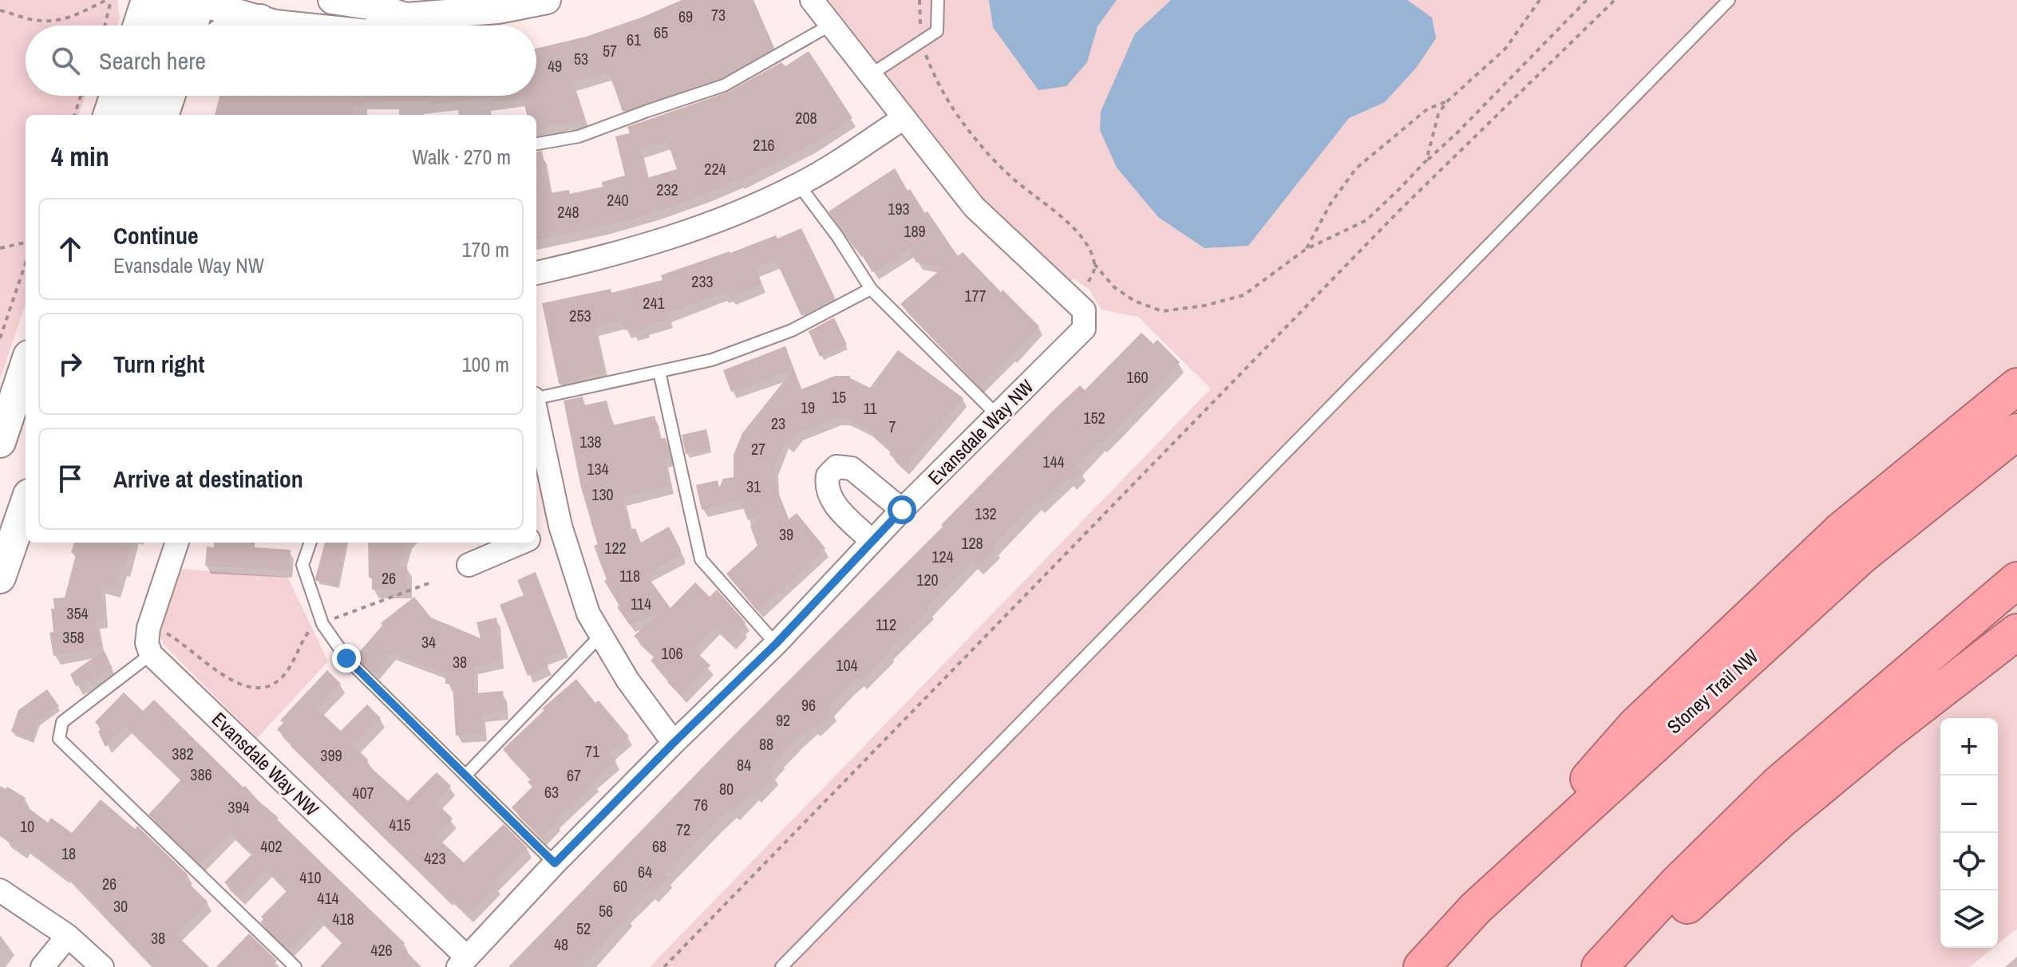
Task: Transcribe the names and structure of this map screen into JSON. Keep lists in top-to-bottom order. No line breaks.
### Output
{"streets":{"highway":["Stoney Trail NW"],"street":["Evansdale Way NW"]},"house_numbers":["73","69","65","61","57","53","49","208","216","224","232","240","193","248","189","233","177","241","253","160","15","19","11","152","23","7","138","27","144","134","31","130","132","39","128","122","124","118","26","120","114","354","112","358","34","106","38","104","96","92","88","71","382","399","84","386","67","80","63","407","76","394","415","10","72","402","68","18","423","64","410","26","60","414","30","56","418","52","38","48","426"],"page":{"search":"Search here","heading":["4 min","Walk · 270 m"],"list":[["Continue","Evansdale Way NW","170 m"],["Turn right","100 m"],"Arrive at destination"],"map_buttons":["+","−"]}}
